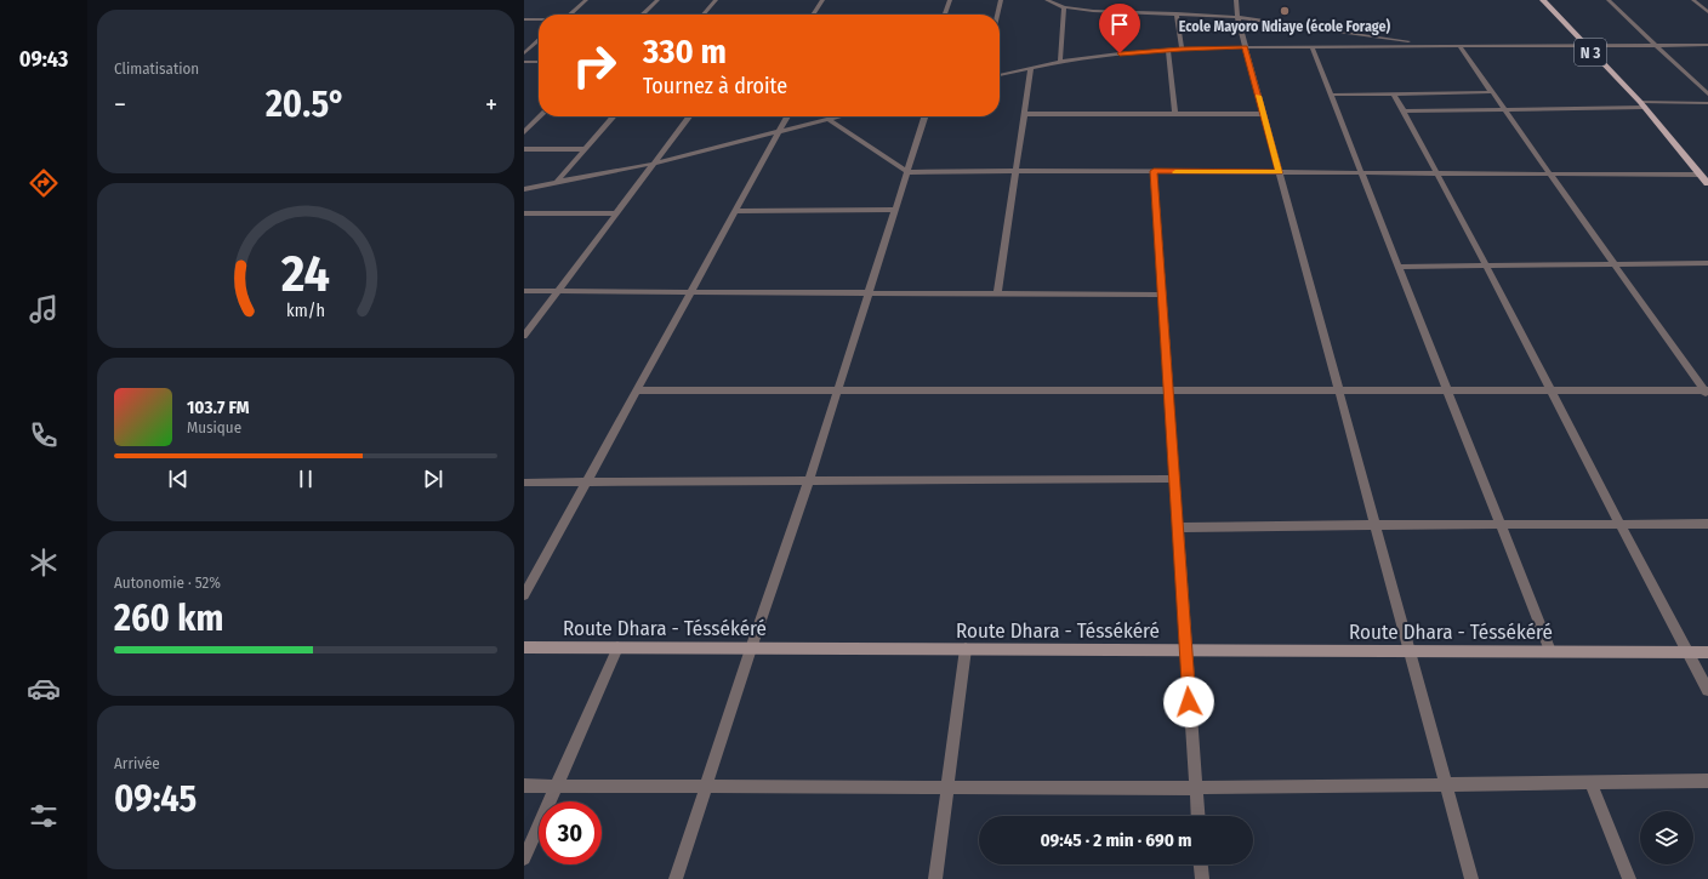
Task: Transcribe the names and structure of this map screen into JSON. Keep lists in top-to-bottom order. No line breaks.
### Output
{"streets":{"main road":["N 3"],"street":["Route Dhara - Téssékéré"]},"places":["Ecole Mayoro Ndiaye (école Forage)"],"page":{"tabs":"09:43","tile":["Climatisation",["Autonomie · 52%","260 km"],["Arrivée","09:45"]],"turn":["330 m","Tournez à droite"],"heat":["−","20.5°","+"],"song":["103.7 FM","Musique"],"limit":"30","trip":"09:45 · 2 min · 690 m","gauge":["24","km/h"]}}
